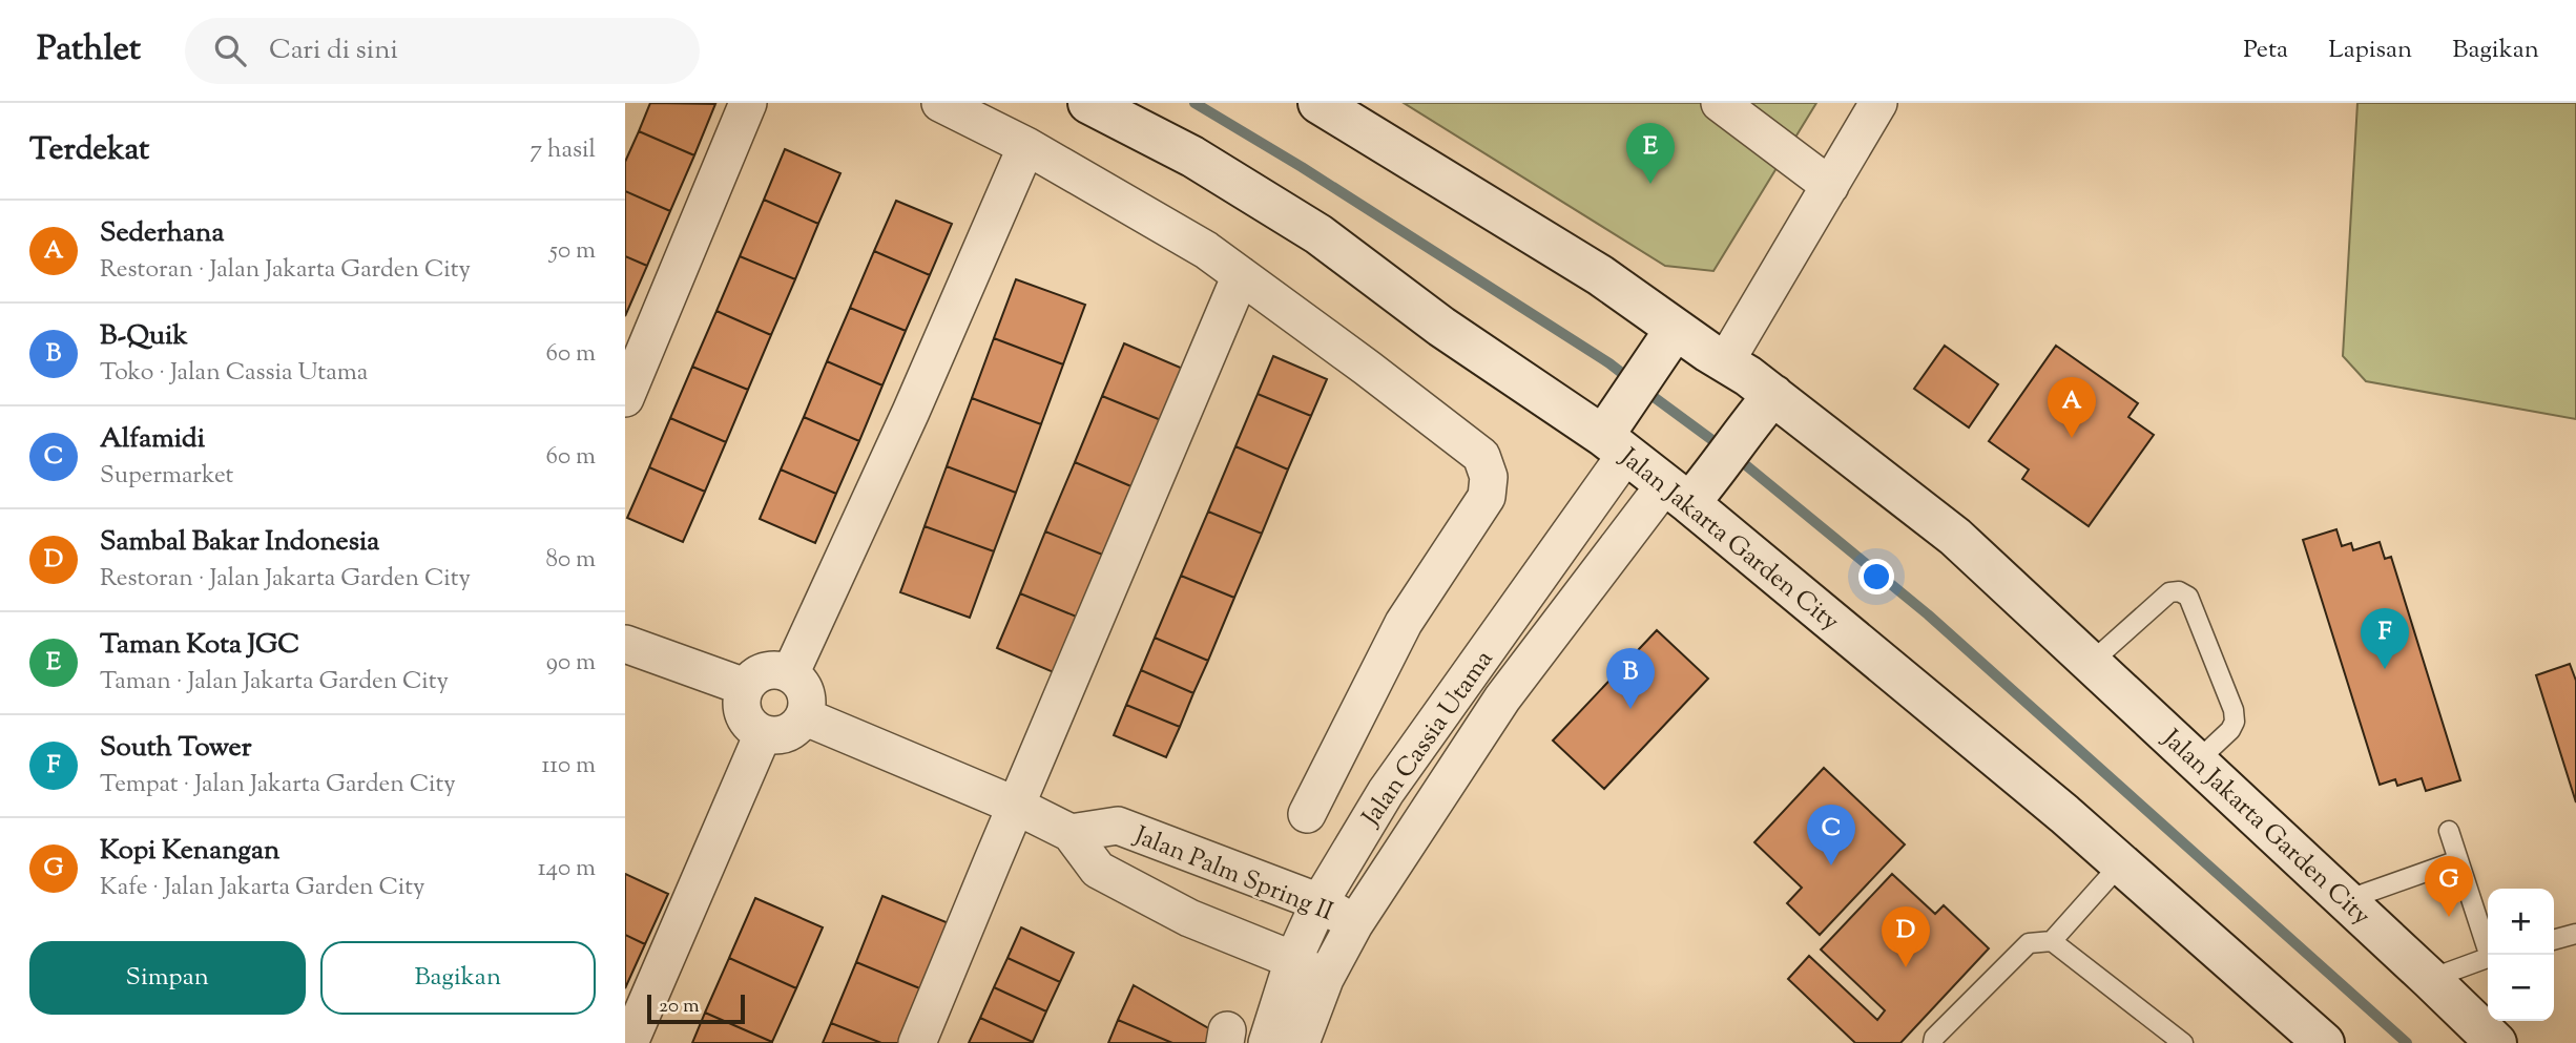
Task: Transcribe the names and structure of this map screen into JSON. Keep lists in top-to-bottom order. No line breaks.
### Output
{"streets":{"street":["Jalan Jakarta Garden City","Jalan Cassia Utama","Jalan Palm Spring II"]},"crossings":[["Jalan Jakarta Garden City","Jalan Cassia Utama"],["Jalan Cassia Utama","Jalan Palm Spring II"]],"scale_bar":"20 m","page":{"header":"Pathlet","search":"Cari di sini","nav":["Peta","Lapisan","Bagikan"],"heading":["Terdekat","7 hasil"],"pins":["E","A","F","B","C","G","D"],"list":[{"mark":"A","name":"Sederhana","note":"Restoran · Jalan Jakarta Garden City","value":"50 m"},{"mark":"B","name":"B-Quik","note":"Toko · Jalan Cassia Utama","value":"60 m"},{"mark":"C","name":"Alfamidi","note":"Supermarket","value":"60 m"},{"mark":"D","name":"Sambal Bakar Indonesia","note":"Restoran · Jalan Jakarta Garden City","value":"80 m"},{"mark":"E","name":"Taman Kota JGC","note":"Taman · Jalan Jakarta Garden City","value":"90 m"},{"mark":"F","name":"South Tower","note":"Tempat · Jalan Jakarta Garden City","value":"110 m"},{"mark":"G","name":"Kopi Kenangan","note":"Kafe · Jalan Jakarta Garden City","value":"140 m"}],"map_buttons":["+","−"],"buttons":["Simpan","Bagikan"],"scale":"20 m"}}
